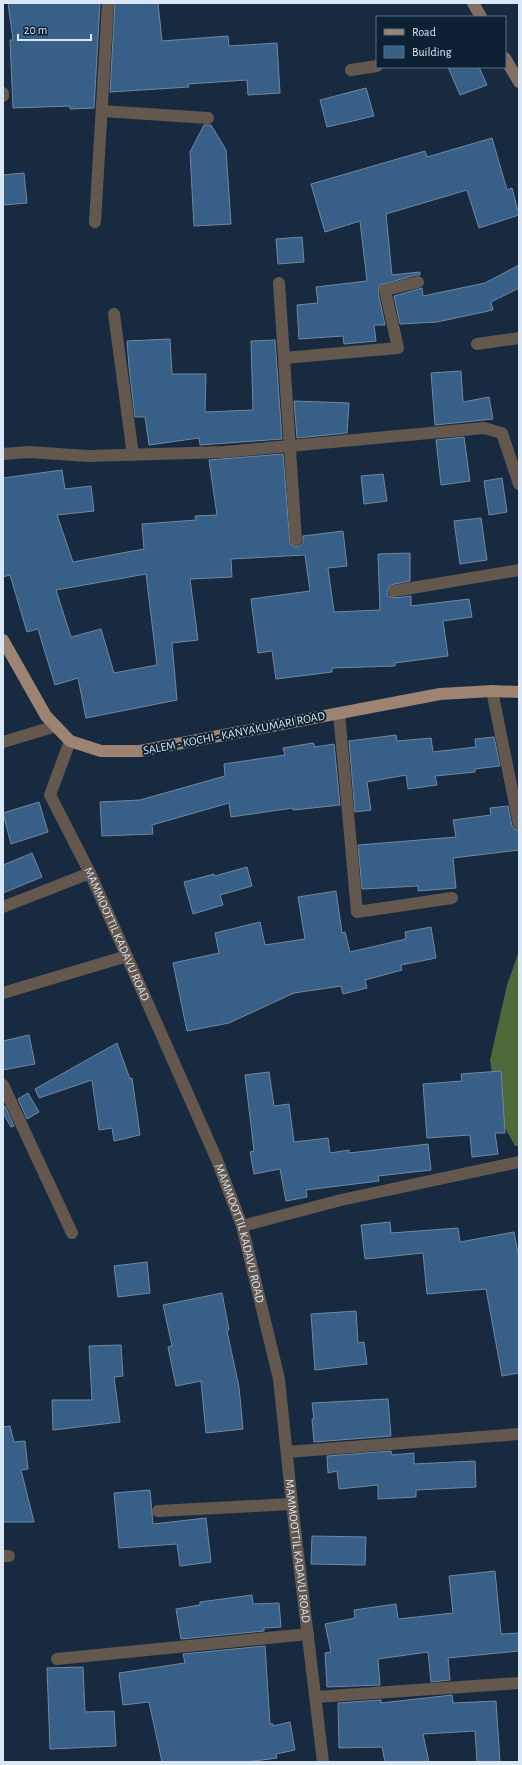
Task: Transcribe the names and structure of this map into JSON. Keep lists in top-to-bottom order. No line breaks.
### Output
{"streets":{"main road":["SALEM - KOCHI - KANYAKUMARI ROAD"],"street":["MAMMOOTTIL KADAVU ROAD"]},"crossings":[["SALEM - KOCHI - KANYAKUMARI ROAD","MAMMOOTTIL KADAVU ROAD"]],"legend":["Road","Building"],"scale_bar":"20 m"}
